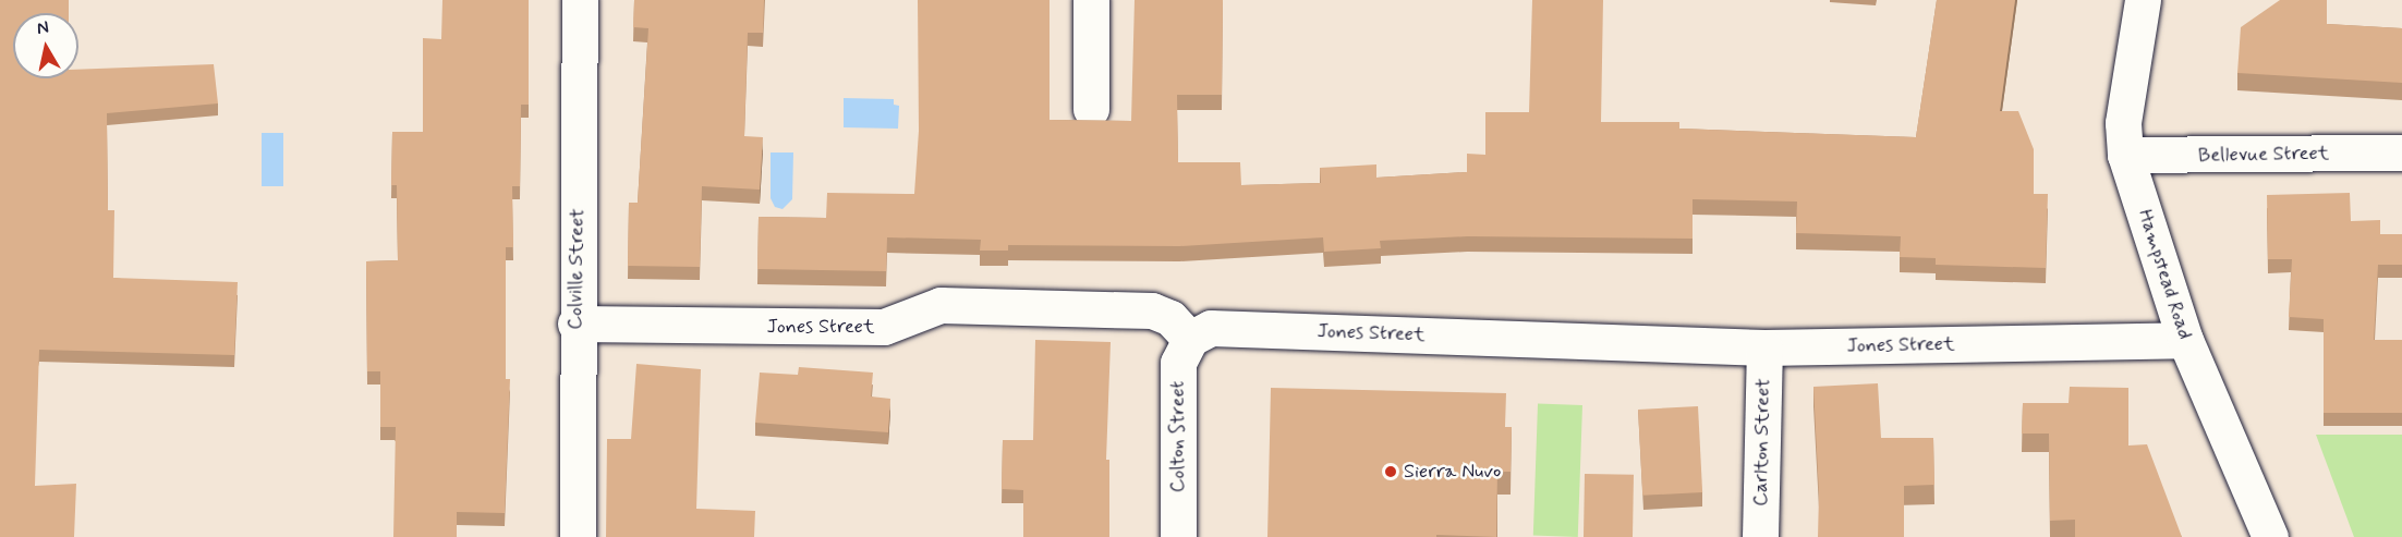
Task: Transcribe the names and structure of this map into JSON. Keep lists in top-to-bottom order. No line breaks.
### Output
{"streets":{"street":["Bellevue Street","Colville Street","Hampstead Road","Jones Street","Colton Street","Carlton Street"]},"crossings":[["Bellevue Street","Hampstead Road"],["Colville Street","Jones Street"],["Hampstead Road","Jones Street"],["Jones Street","Colton Street"],["Jones Street","Carlton Street"]],"places":["Sierra Nuvo"],"north":"top"}
